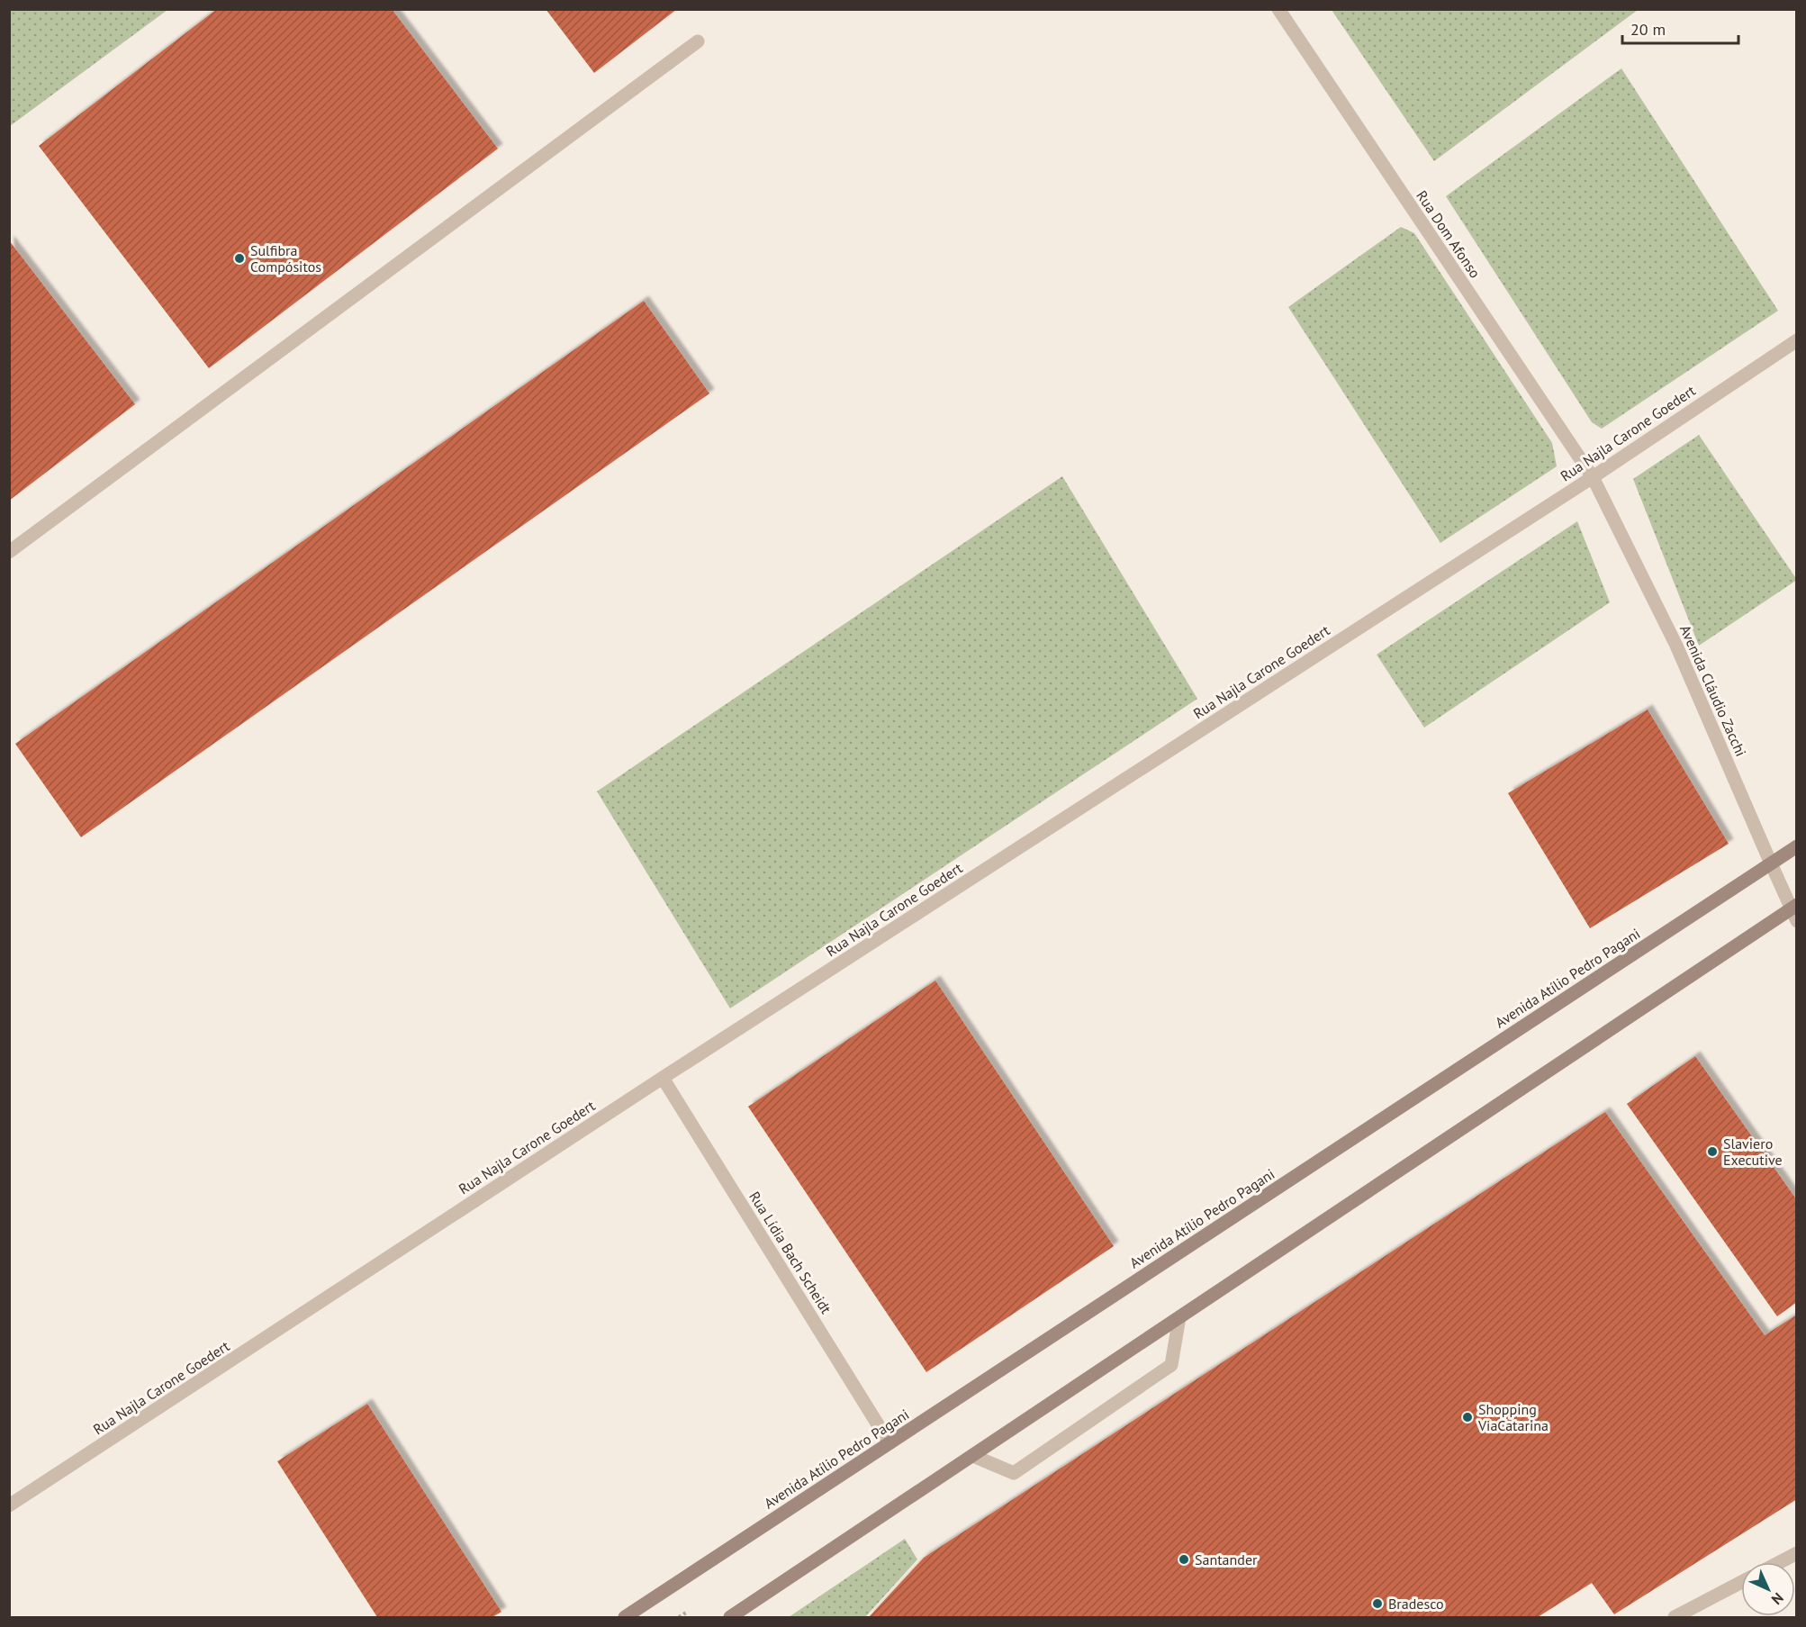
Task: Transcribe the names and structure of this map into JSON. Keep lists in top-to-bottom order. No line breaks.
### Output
{"streets":{"main road":["Avenida Atílio Pedro Pagani"],"street":["Rua Dom Afonso","Rua Najla Carone Goedert","Avenida Cláudio Zacchi","Rua Lídia Bach Scheidt"]},"crossings":[["Rua Dom Afonso","Rua Najla Carone Goedert"],["Rua Dom Afonso","Avenida Cláudio Zacchi"],["Rua Najla Carone Goedert","Avenida Cláudio Zacchi"],["Rua Najla Carone Goedert","Rua Lídia Bach Scheidt"],["Avenida Cláudio Zacchi","Avenida Atílio Pedro Pagani"],["Avenida Atílio Pedro Pagani","Rua Lídia Bach Scheidt"]],"places":["Sulfibra Compósitos","Slaviero Executive","Shopping ViaCatarina","Santander","Bradesco"],"scale_bar":"20 m","north":"bottom right"}
